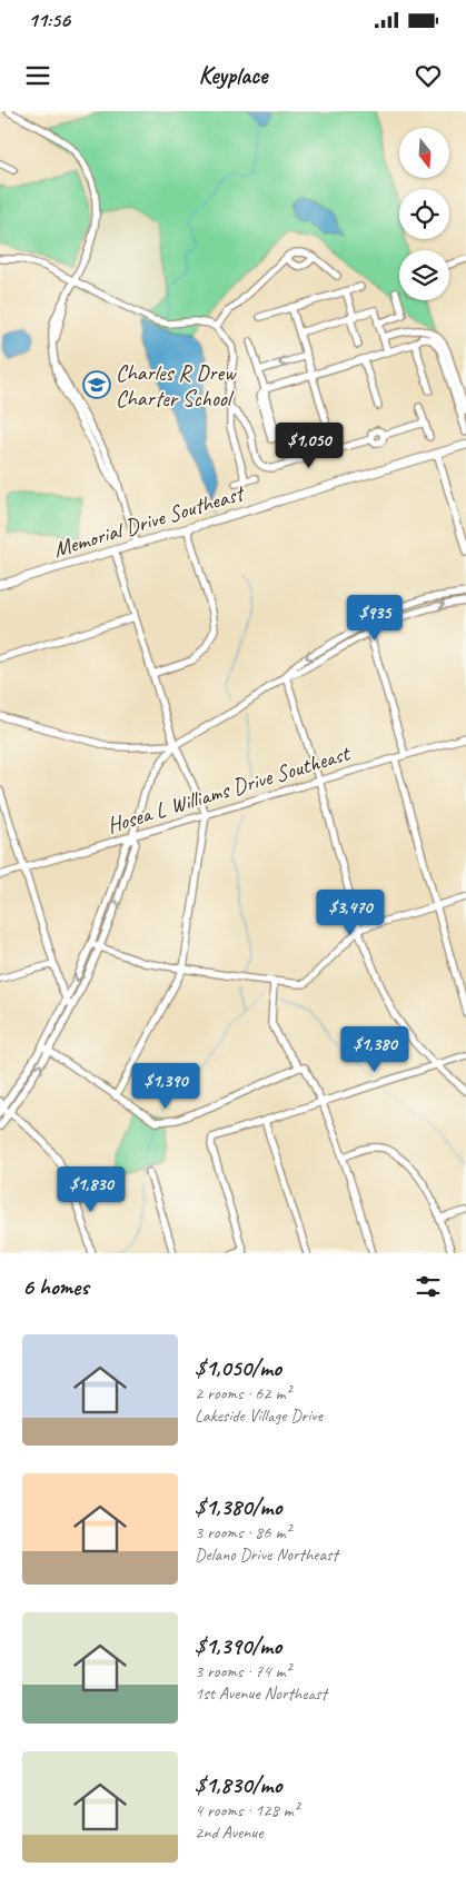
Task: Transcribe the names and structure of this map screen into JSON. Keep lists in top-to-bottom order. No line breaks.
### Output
{"streets":{"main road":["Memorial Drive Southeast"],"street":["Hosea L Williams Drive Southeast"]},"places":{"school or university":["Charles R Drew Charter School"]},"north":"bottom","page":{"status":"11:56","header":"Keyplace","price":["$1,050","$935","$3,470","$1,380","$1,390","$1,830"],"heading":"6 homes","list":[{"name":"$1,050/mo","note":"2 rooms · 62 m² · Lakeside Village Drive"},{"name":"$1,380/mo","note":"3 rooms · 86 m² · Delano Drive Northeast"},{"name":"$1,390/mo","note":"3 rooms · 74 m² · 1st Avenue Northeast"},{"name":"$1,830/mo","note":"4 rooms · 128 m² · 2nd Avenue"}]}}
